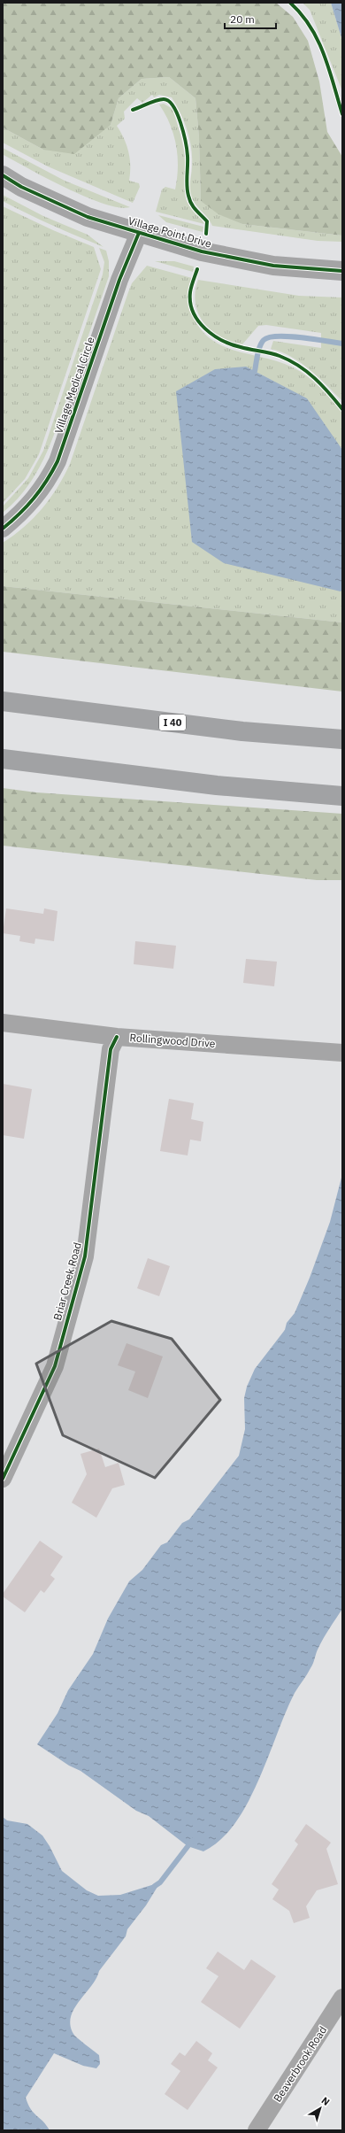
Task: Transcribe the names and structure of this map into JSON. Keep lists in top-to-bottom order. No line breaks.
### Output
{"streets":{"highway":["I 40"],"street":["Village Point Drive","Village Medical Circle","Rollingwood Drive","Briar Creek Road","Beaverbrook Road"]},"crossings":[["Village Point Drive","Village Medical Circle"],["Rollingwood Drive","Briar Creek Road"]],"scale_bar":"20 m","north":"top right"}
